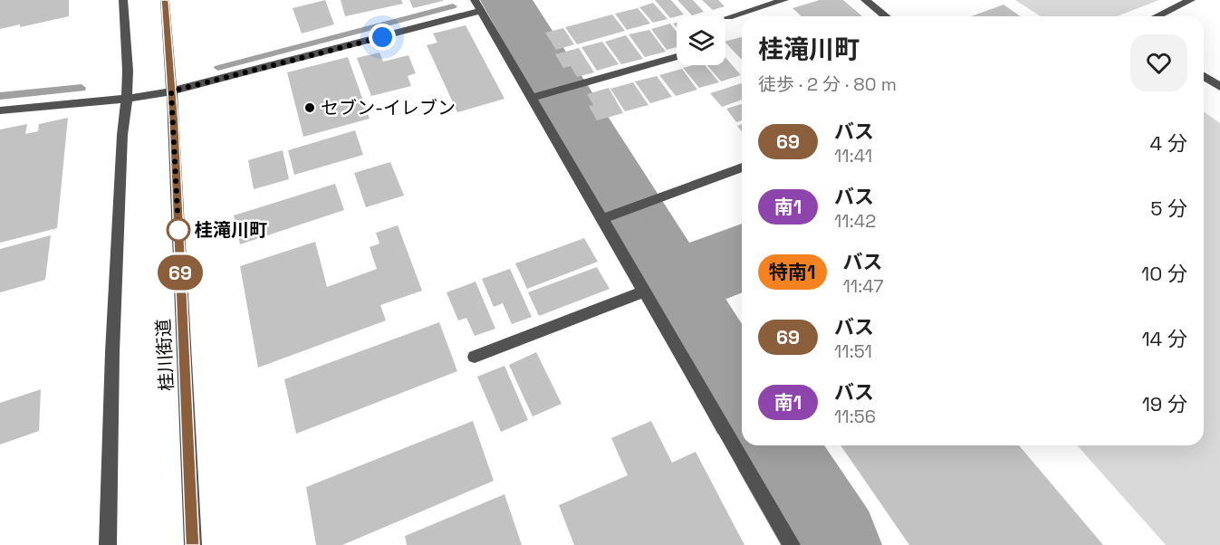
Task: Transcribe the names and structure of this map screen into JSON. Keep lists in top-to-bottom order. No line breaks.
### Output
{"streets":{"street":["桂川街道"]},"places":["セブン-イレブン","桂滝川町"],"lines":["bus line 69"],"page":{"on_map":"69","heading":["桂滝川町","徒歩 · 2 分 · 80 m"],"list":[{"mark":"69","name":"バス","note":"11:41","value":"4 分"},{"mark":"南1","name":"バス","note":"11:42","value":"5 分"},{"mark":"特南1","name":"バス","note":"11:47","value":"10 分"},{"mark":"69","name":"バス","note":"11:51","value":"14 分"},{"mark":"南1","name":"バス","note":"11:56","value":"19 分"}]}}
